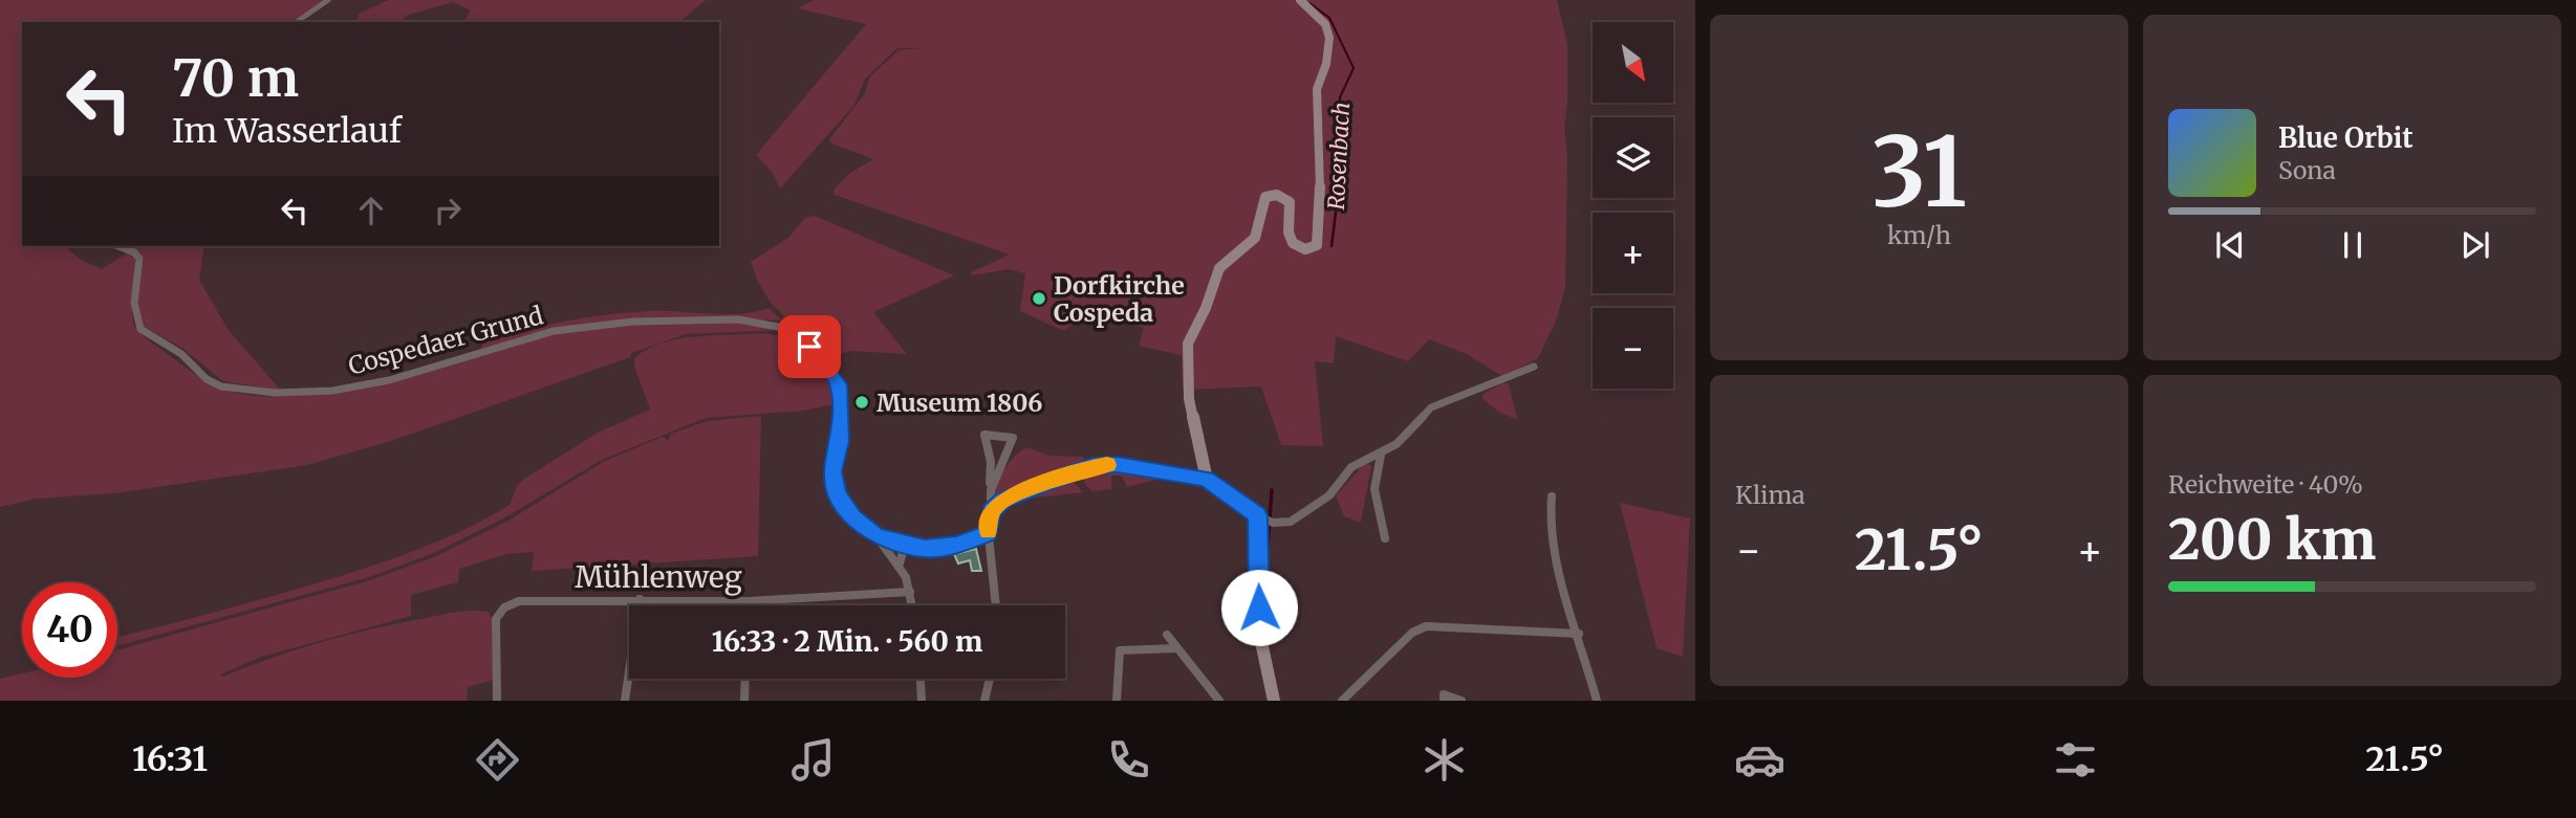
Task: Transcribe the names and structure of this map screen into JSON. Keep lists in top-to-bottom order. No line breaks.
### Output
{"streets":{"street":["Cospedaer Grund","Mühlenweg"]},"water":["Rosenbach"],"places":["Dorfkirche Cospeda","Museum 1806"],"north":"bottom right","page":{"tile":[["31","km/h"],"Klima",["Reichweite · 40%","200 km"]],"map_buttons":["+","−"],"turn":["70 m","Im Wasserlauf"],"song":["Blue Orbit","Sona"],"heat":["−","21.5°","+"],"limit":"40","trip":"16:33 · 2 Min. · 560 m","tabs":["16:31","21.5°"]}}
